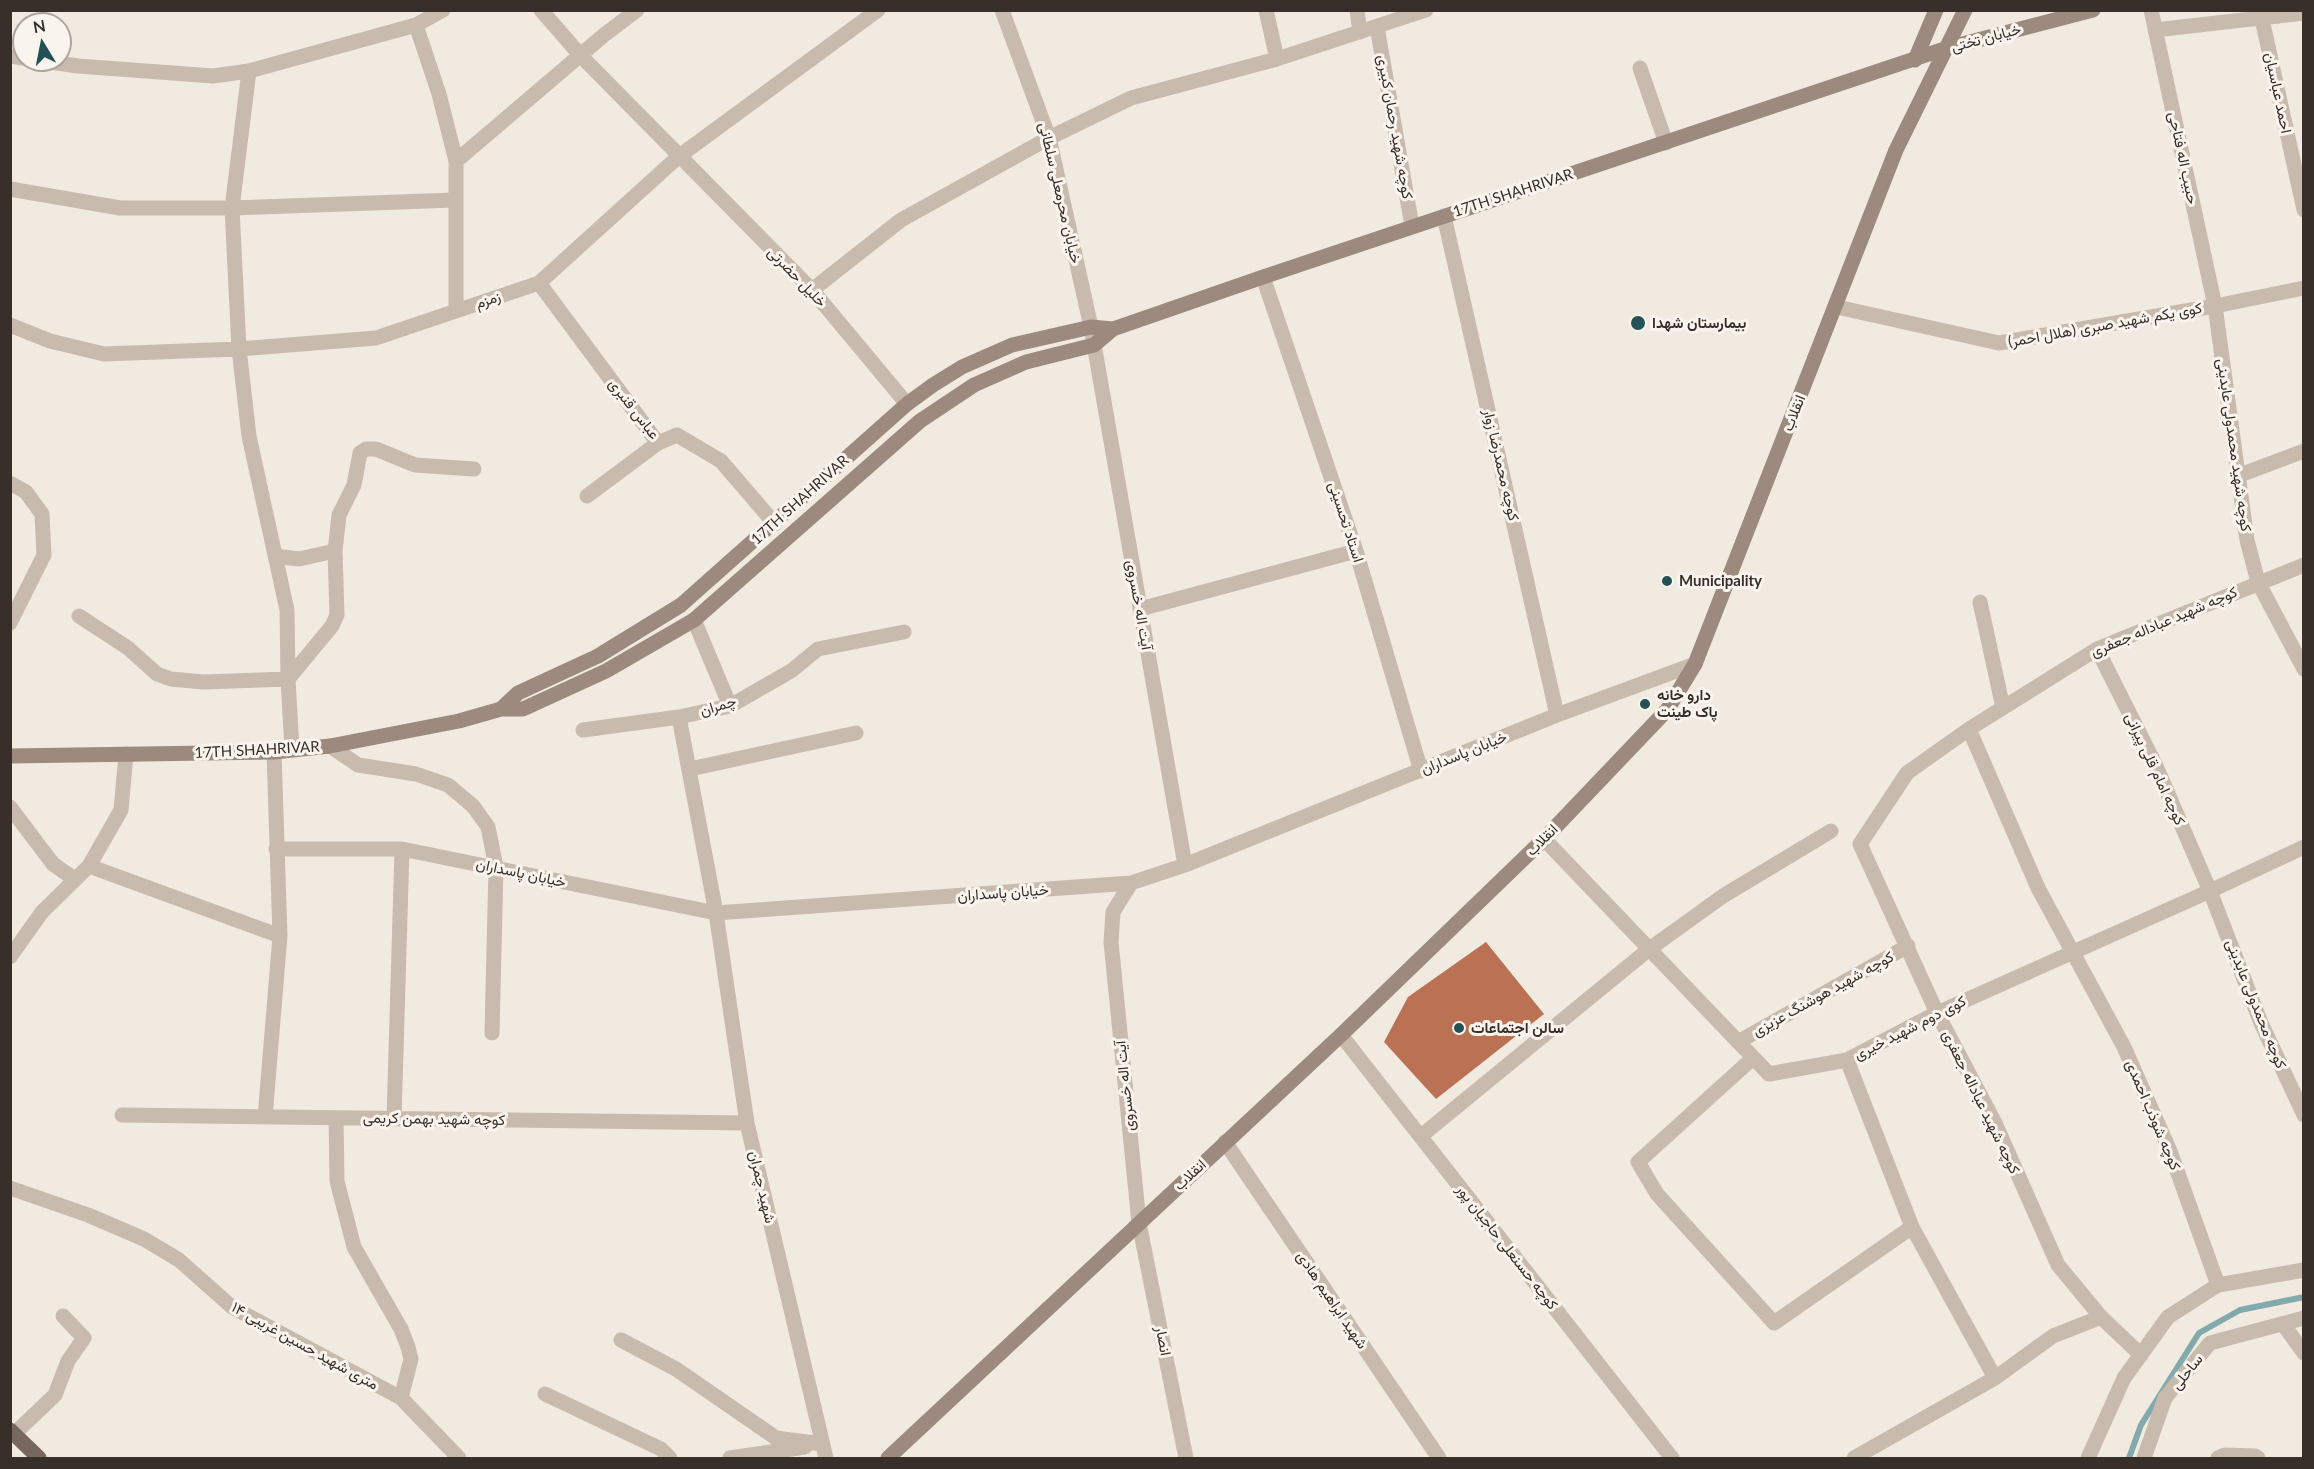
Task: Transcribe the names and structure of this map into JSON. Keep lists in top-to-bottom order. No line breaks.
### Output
{"streets":{"main road":["خیابان تختی","17TH SHAHRIVAR","انقلاب"],"street":["احمد عباسیان","کوچه شهید رحمان کبیری","حبیب اله فتاحی","خیابان محرمعلی سلطانی","خلیل حضرتی","زمزم","کوی یکم شهید صبری (هلال احمر)","عباس قنبری","کوچه شهید محمدولی عابدینی","کوچه محمدرضا زوار","استاد تحسینی","آیت اله خسروی","کوچه شهید عباداله جعفری","چمران","خیابان پاسداران","کوچه امام قلی پیرانی","کوچه شهید هوشنگ عزیزی","کوچه محمدولی عابدینی","کوی دوم شهید خیری","کوچه شوذب احمدی","کوچه شهید بهمن کریمی","شهید چمران","کوچه حسنعلی حاجیان پور","شهید ابراهیم هادی","انصار","۱۴ متری شهید حسین غریبی","ساحلی"]},"crossings":[["خیابان تختی","17TH SHAHRIVAR"],["خیابان تختی","انقلاب"],["کوچه شهید رحمان کبیری","17TH SHAHRIVAR"],["حبیب اله فتاحی","کوی یکم شهید صبری (هلال احمر)"],["حبیب اله فتاحی","کوچه شهید محمدولی عابدینی"],["خیابان محرمعلی سلطانی","17TH SHAHRIVAR"],["خیابان محرمعلی سلطانی","آیت اله خسروی"],["17TH SHAHRIVAR","خلیل حضرتی"],["17TH SHAHRIVAR","عباس قنبری"],["17TH SHAHRIVAR","کوچه محمدرضا زوار"],["17TH SHAHRIVAR","استاد تحسینی"],["17TH SHAHRIVAR","آیت اله خسروی"],["خلیل حضرتی","زمزم"],["زمزم","عباس قنبری"],["کوی یکم شهید صبری (هلال احمر)","انقلاب"],["کوی یکم شهید صبری (هلال احمر)","کوچه شهید محمدولی عابدینی"],["انقلاب","آیت اله خسروی"],["انقلاب","خیابان پاسداران"],["انقلاب","کوی دوم شهید خیری"],["انقلاب","کوچه حسنعلی حاجیان پور"],["انقلاب","شهید ابراهیم هادی"],["انقلاب","انصار"],["کوچه شهید محمدولی عابدینی","کوچه شهید عباداله جعفری"],["کوچه محمدرضا زوار","خیابان پاسداران"],["استاد تحسینی","خیابان پاسداران"],["آیت اله خسروی","خیابان پاسداران"],["آیت اله خسروی","انصار"],["کوچه شهید عباداله جعفری","کوچه امام قلی پیرانی"],["کوچه شهید عباداله جعفری","کوچه شهید هوشنگ عزیزی"],["کوچه شهید عباداله جعفری","کوی دوم شهید خیری"],["چمران","خیابان پاسداران"],["چمران","شهید چمران"],["خیابان پاسداران","شهید چمران"],["کوچه امام قلی پیرانی","کوچه محمدولی عابدینی"],["کوچه امام قلی پیرانی","کوی دوم شهید خیری"],["کوچه شهید هوشنگ عزیزی","کوی دوم شهید خیری"],["کوچه محمدولی عابدینی","کوی دوم شهید خیری"],["کوی دوم شهید خیری","کوچه شوذب احمدی"],["کوچه شهید بهمن کریمی","شهید چمران"]],"places":["بیمارستان شهدا","Municipality","دارو خانه پاک طینت","سالن اجتماعات"],"north":"top"}
